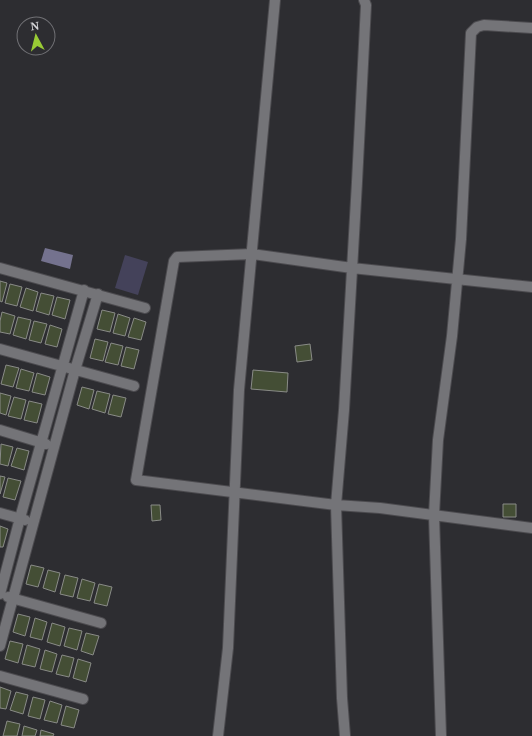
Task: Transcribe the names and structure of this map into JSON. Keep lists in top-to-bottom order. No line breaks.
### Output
{"north":"top"}
